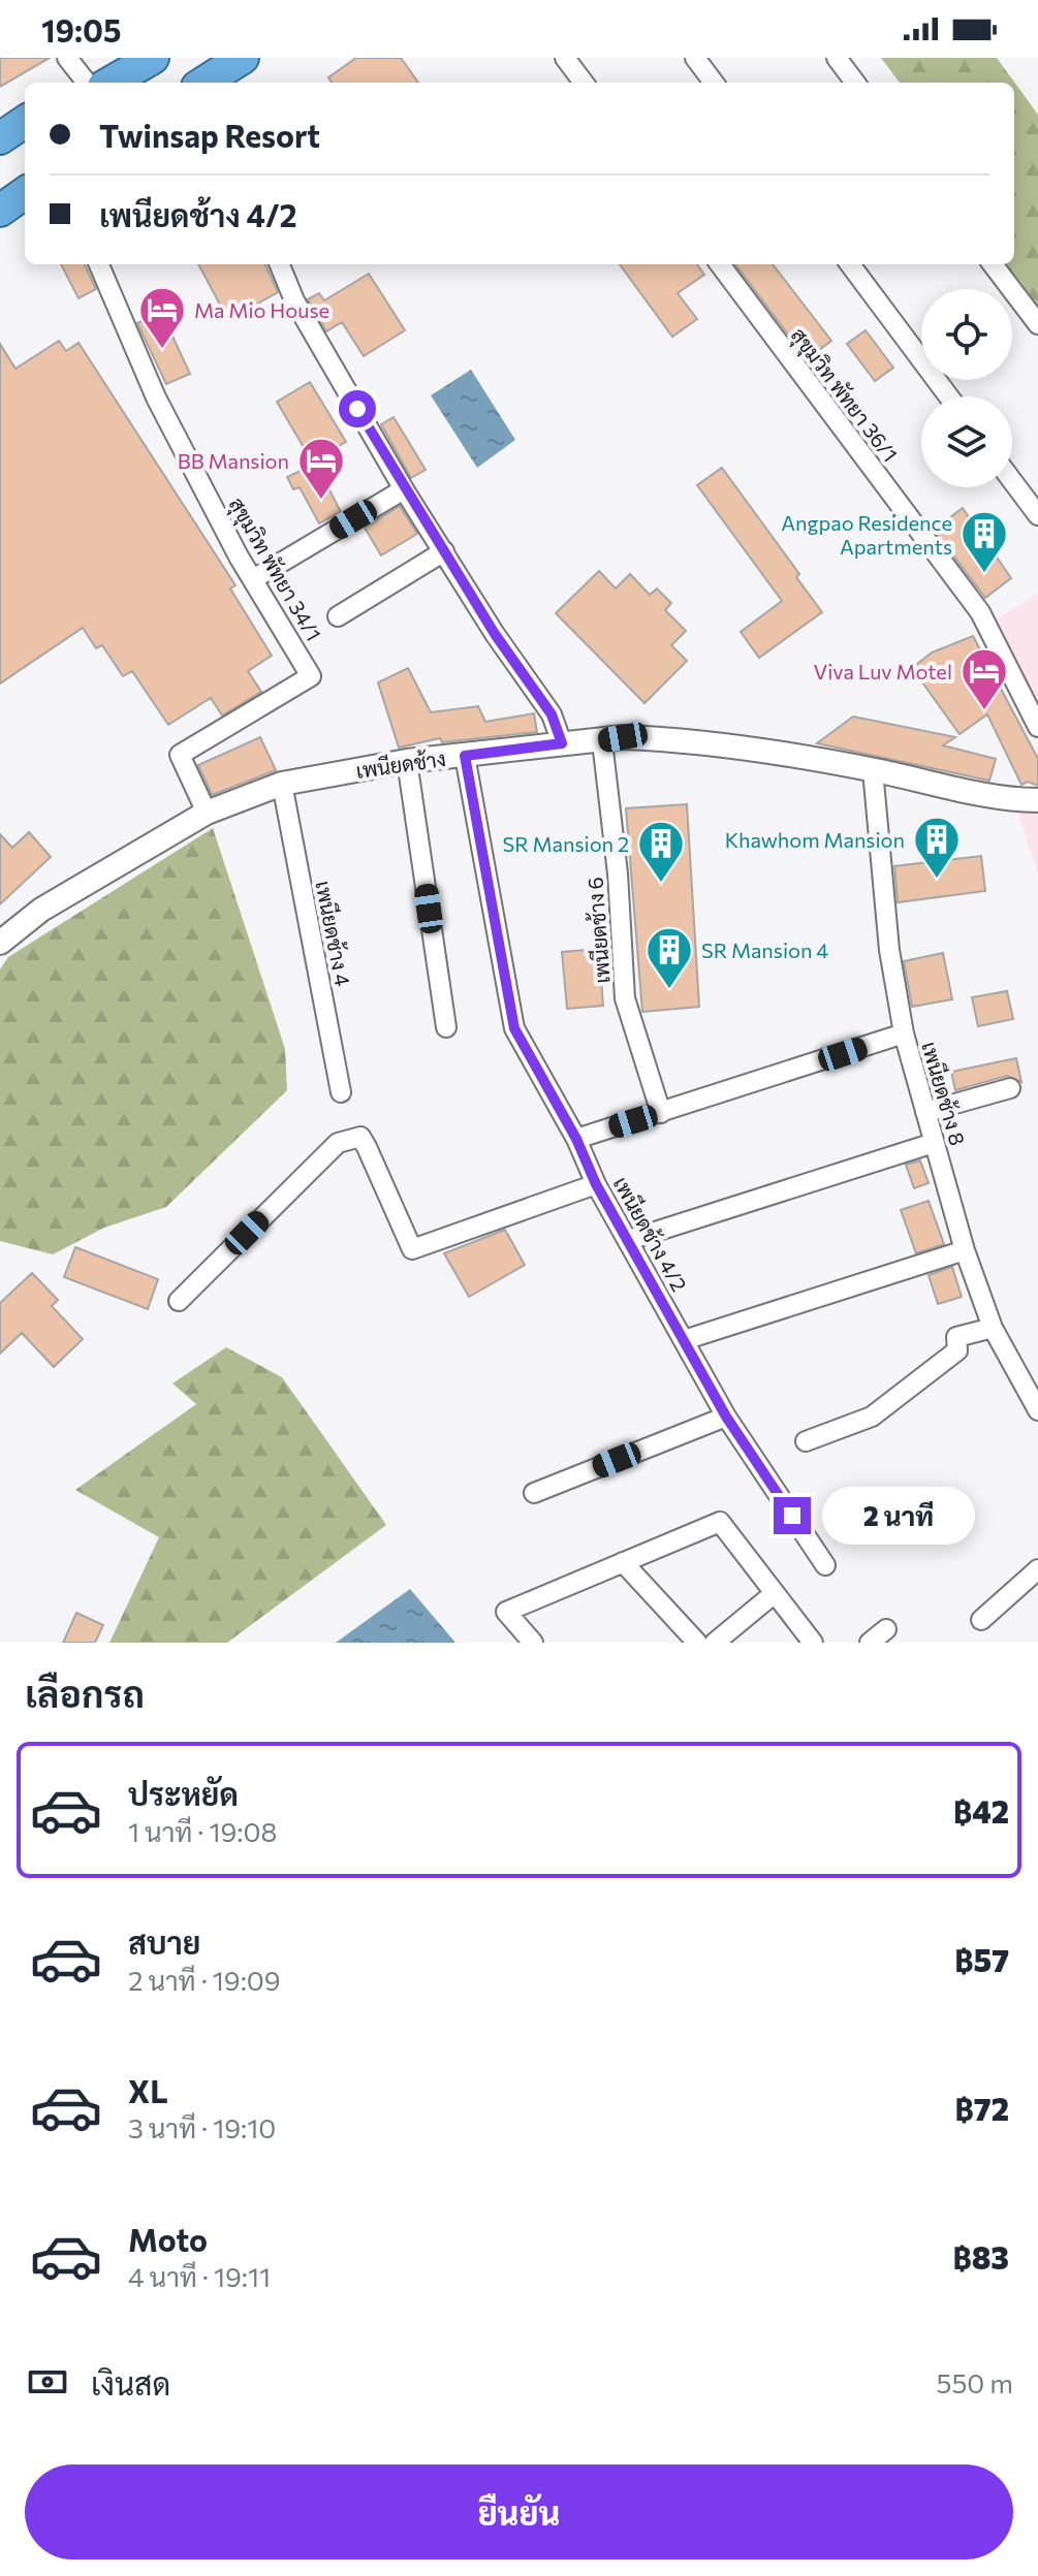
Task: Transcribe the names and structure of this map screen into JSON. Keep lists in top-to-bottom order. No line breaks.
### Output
{"streets":{"street":["สุขุมวิท พัทยา 36/1","สุขุมวิท พัทยา 34/1","เพนียดช้าง","เพนียดช้าง 6","เพนียดช้าง 4","เพนียดช้าง 8","เพนียดช้าง 4/2"]},"crossings":[["สุขุมวิท พัทยา 34/1","เพนียดช้าง"],["เพนียดช้าง","เพนียดช้าง 6"],["เพนียดช้าง","เพนียดช้าง 4"],["เพนียดช้าง","เพนียดช้าง 8"],["เพนียดช้าง","เพนียดช้าง 4/2"]],"places":{"hotel":["Ma Mio House","BB Mansion","Viva Luv Motel"],"building":["Angpao Residence Apartments","Khawhom Mansion","SR Mansion 2","SR Mansion 4"]},"page":{"status":"19:05","banner":["Twinsap Resort","เพนียดช้าง 4/2"],"bubble":"2 นาที","heading":"เลือกรถ","list":[{"name":"ประหยัด","note":"1 นาที · 19:08","value":"฿42"},{"name":"สบาย","note":"2 นาที · 19:09","value":"฿57"},{"name":"XL","note":"3 นาที · 19:10","value":"฿72"},{"name":"Moto","note":"4 นาที · 19:11","value":"฿83"}],"pay":["เงินสด","550 m"],"buttons":"ยืนยัน"}}
